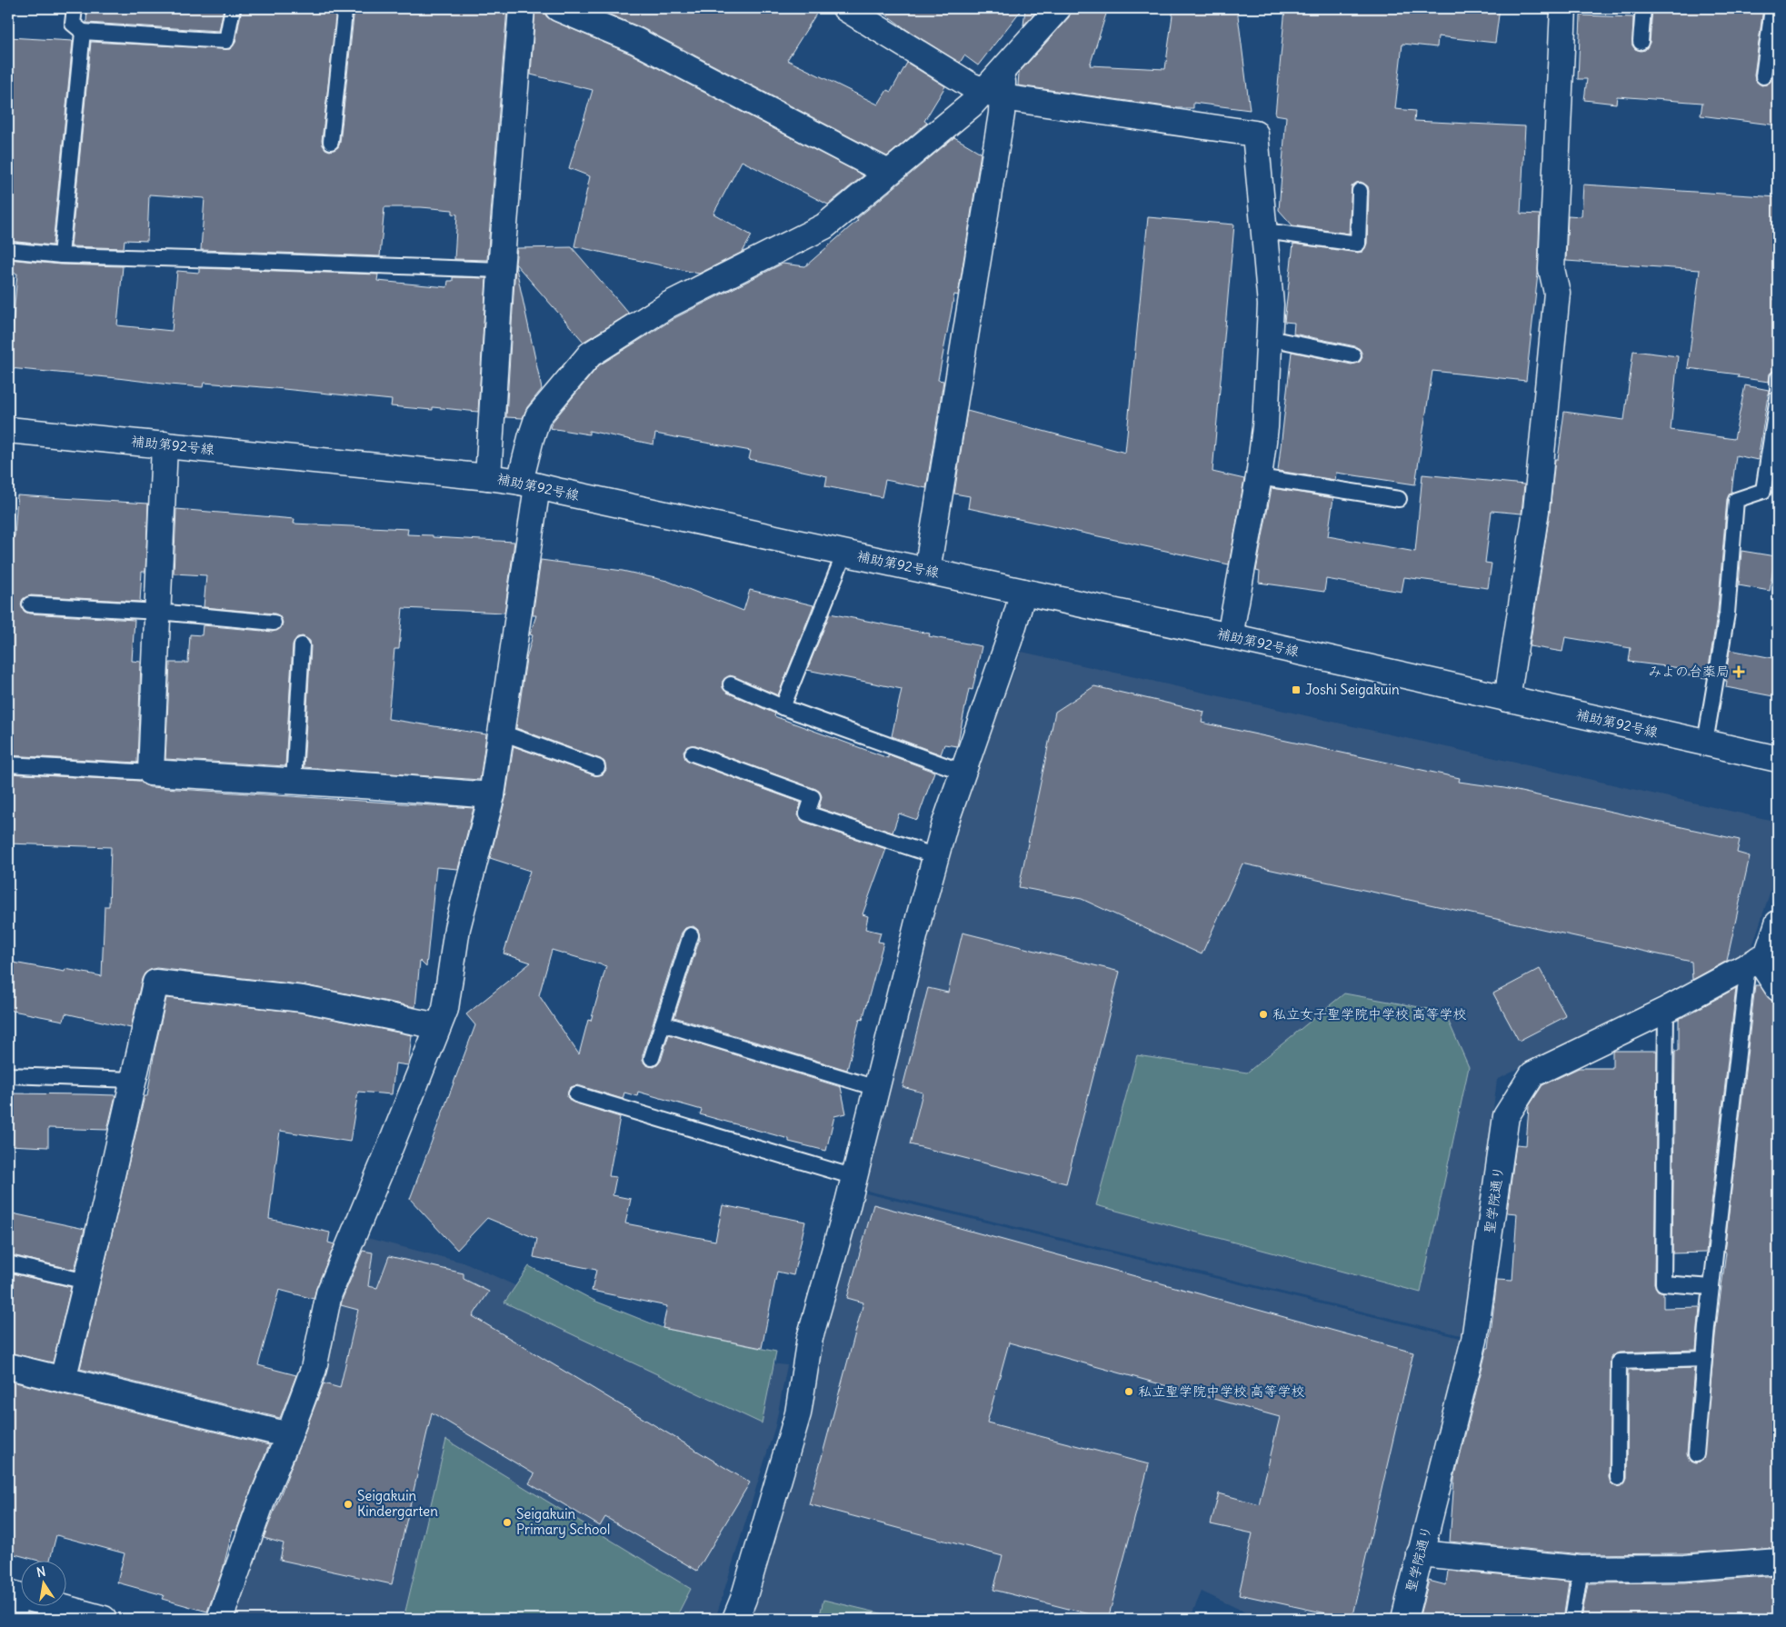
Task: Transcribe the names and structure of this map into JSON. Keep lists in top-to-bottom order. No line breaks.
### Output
{"streets":{"street":["補助第92号線","聖学院通り"]},"places":{"health":["みよの台薬局"],"transit":["Joshi Seigakuin"],"other":["私立女子聖学院中学校 高等学校","私立聖学院中学校 高等学校","Seigakuin Kindergarten","Seigakuin Primary School"]},"north":"top"}
